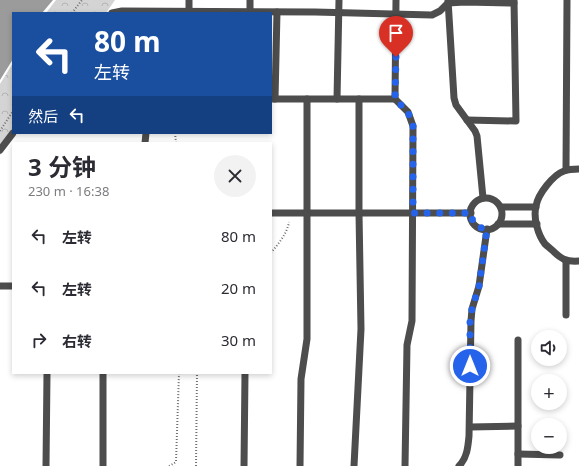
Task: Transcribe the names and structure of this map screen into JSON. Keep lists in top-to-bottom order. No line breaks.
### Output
{"page":{"turn":["80 m","左转"],"then":"然后","heading":["3 分钟","230 m · 16:38"],"list":[{"name":"左转","value":"80 m"},{"name":"左转","value":"20 m"},{"name":"右转","value":"30 m"}],"map_buttons":["+","−"]}}
